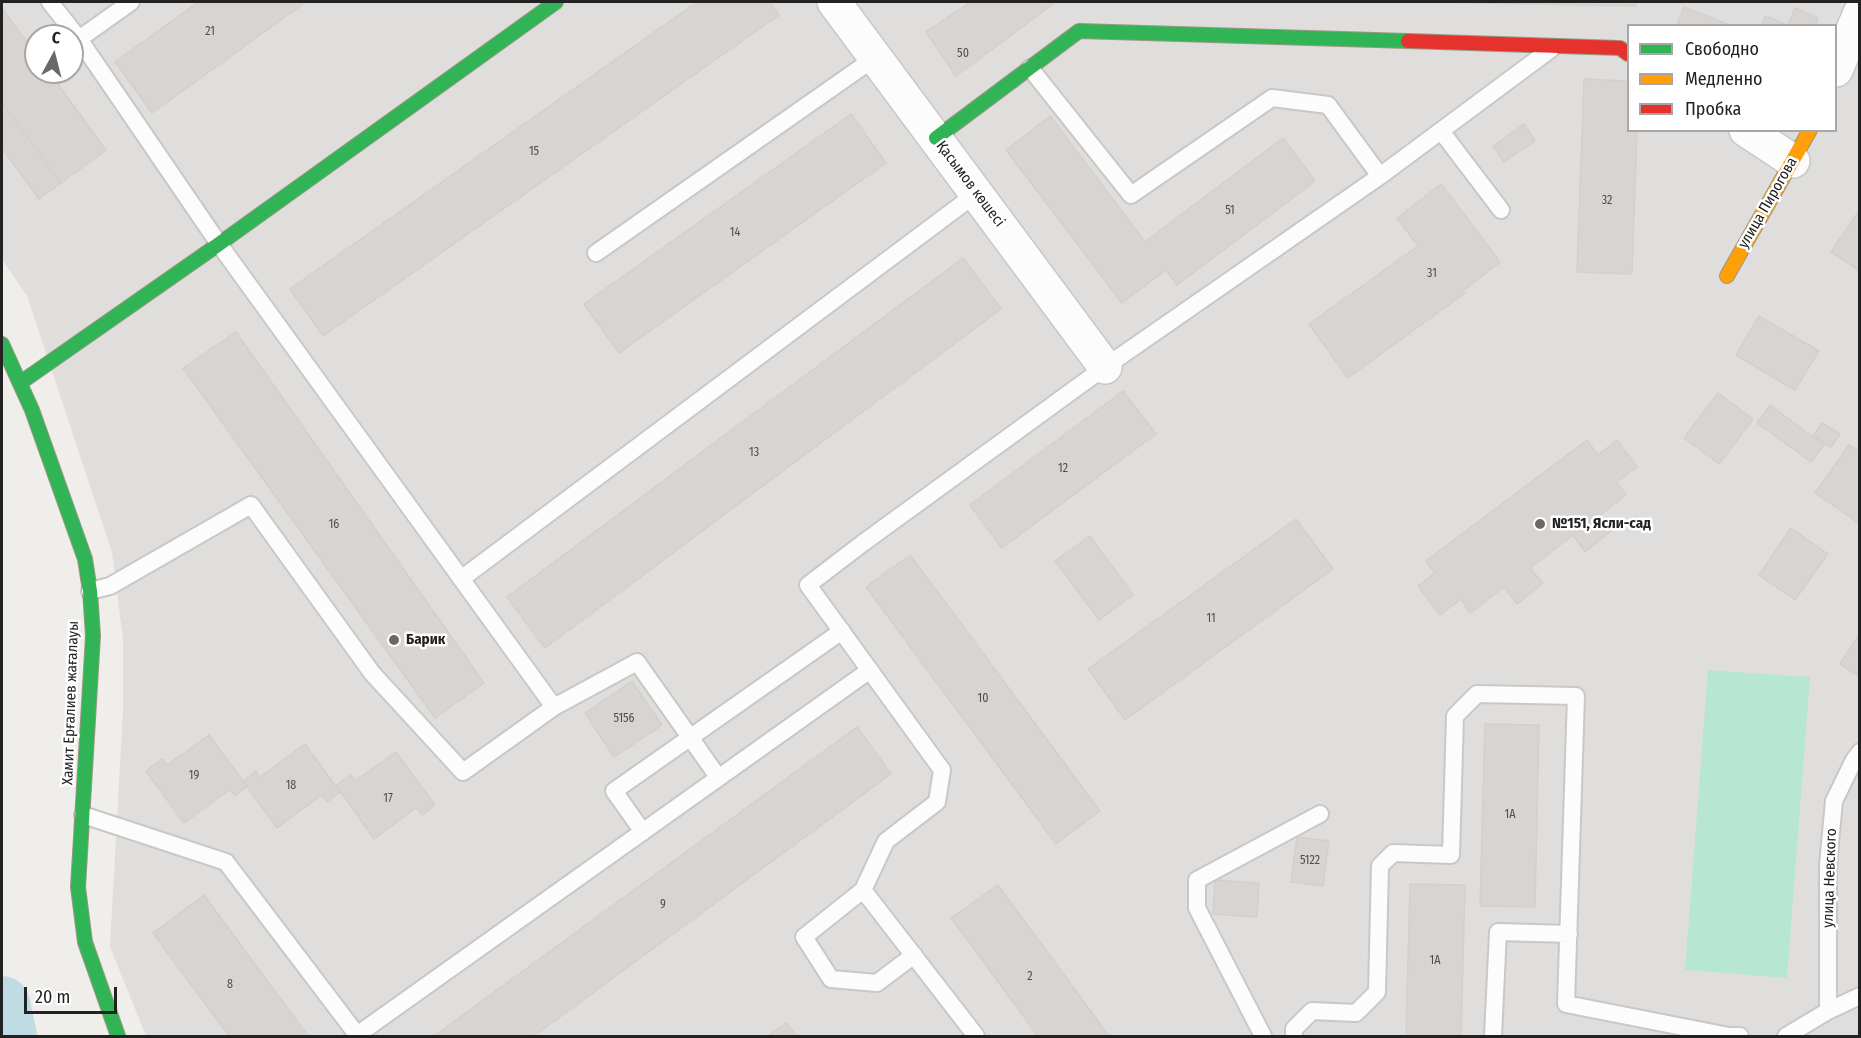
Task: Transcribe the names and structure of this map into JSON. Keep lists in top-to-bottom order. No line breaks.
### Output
{"streets":{"street":["Қасымов көшесі","улица Пирогова","Хамит Ерғалиев жағалауы"],"lane":["улица Невского"]},"places":["№151, Ясли-сад","Барик"],"house_numbers":["21","50","15","32","51","14","31","13","12","16","11","10","5156","19","18","17","1А","5122","9","1А","2","8"],"legend":["Свободно","Медленно","Пробка"],"scale_bar":"20 m","north":"top"}
